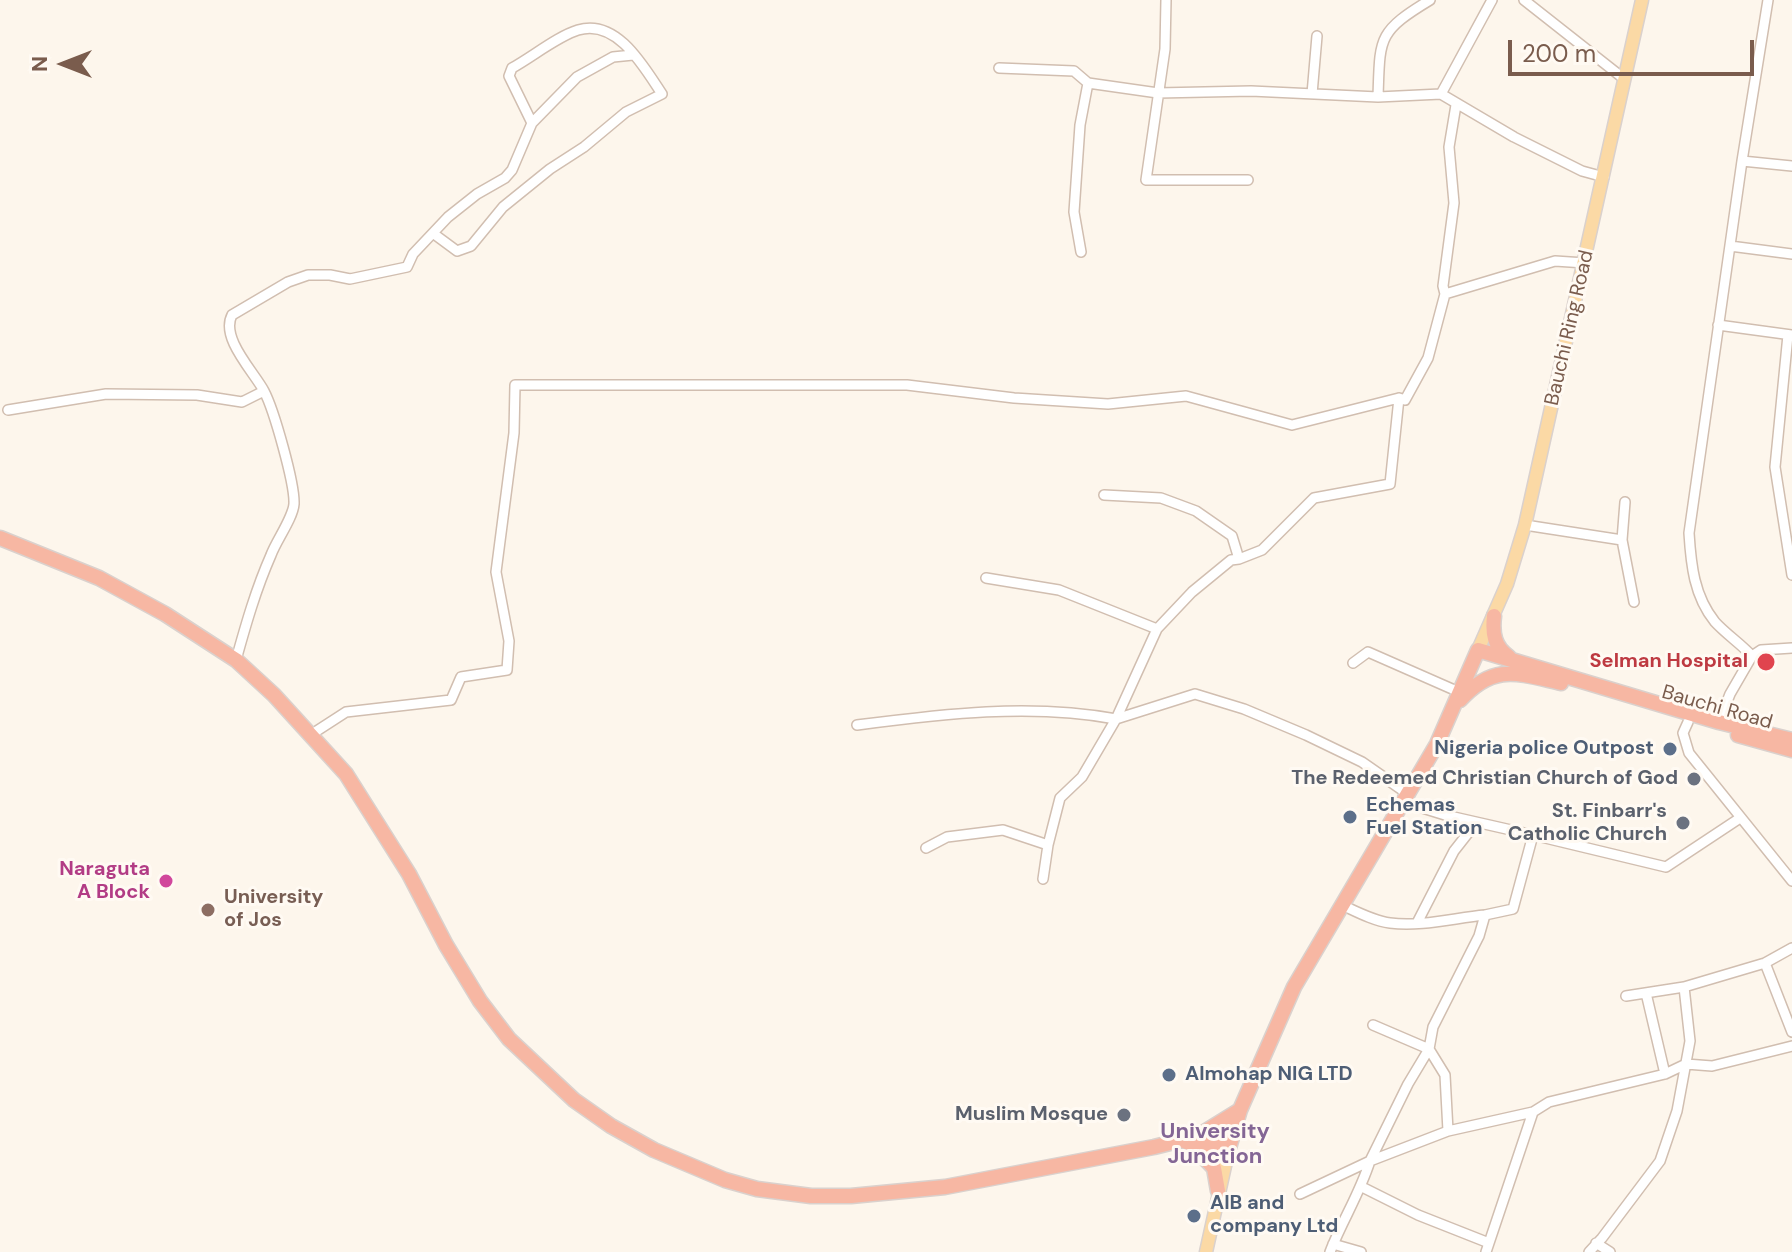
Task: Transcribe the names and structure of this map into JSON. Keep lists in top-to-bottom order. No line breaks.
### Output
{"streets":{"highway":["Bauchi Road"],"main road":["Bauchi Ring Road"]},"crossings":[["Bauchi Ring Road","Bauchi Road"]],"districts":["University Junction"],"places":["Selman Hospital","Nigeria police Outpost","The Redeemed Christian Church of God","Echemas Fuel Station","St. Finbarr's Catholic Church","Naraguta A Block","University of Jos","Almohap NIG LTD","Muslim Mosque","AIB and company Ltd"],"scale_bar":"200 m","north":"left"}
